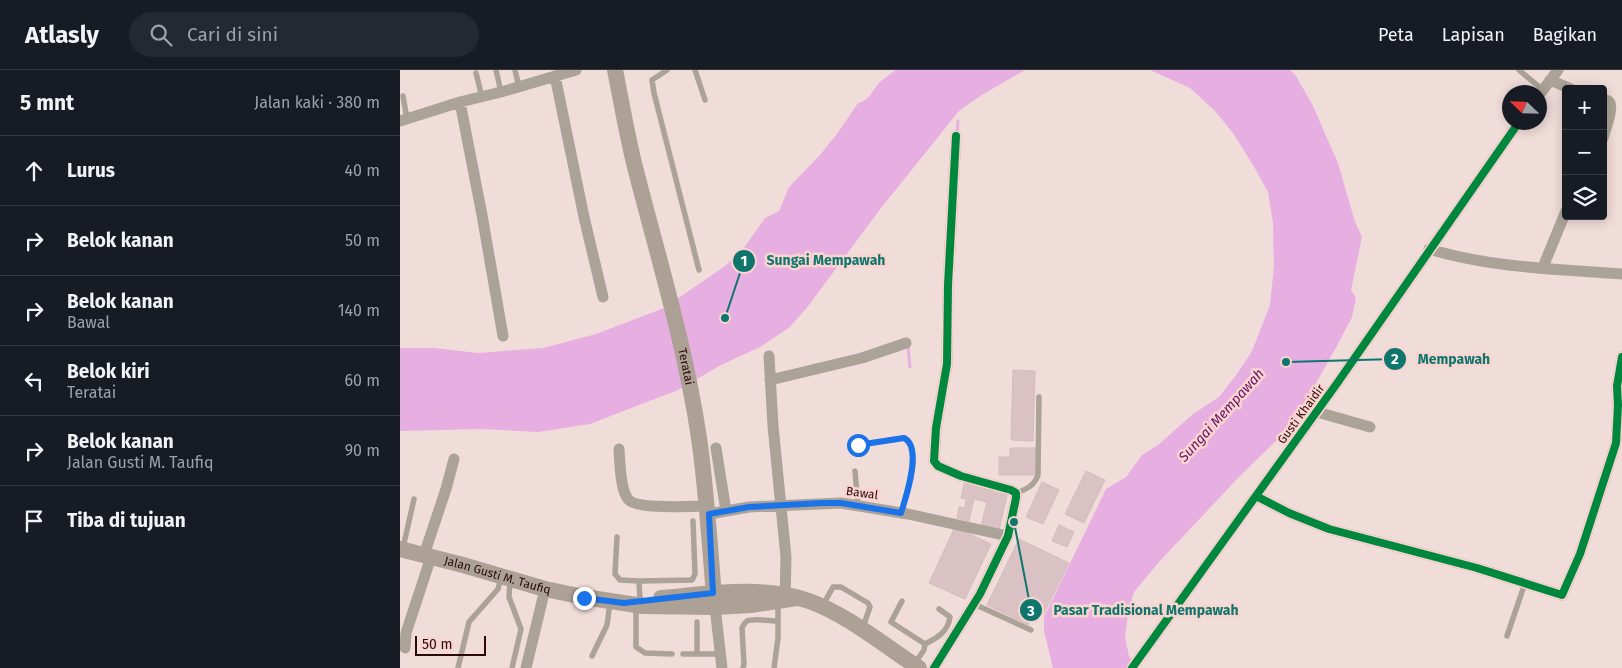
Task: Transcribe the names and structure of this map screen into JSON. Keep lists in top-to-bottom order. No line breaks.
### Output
{"streets":{"main road":["Teratai","Jalan Gusti M. Taufiq"],"street":["Gusti Khaidir","Bawal"]},"crossings":[["Teratai","Bawal"],["Teratai","Jalan Gusti M. Taufiq"]],"water":["Sungai Mempawah"],"places":["Sungai Mempawah","Mempawah","Pasar Tradisional Mempawah"],"scale_bar":"50 m","north":"top left","page":{"header":"Atlasly","search":"Cari di sini","nav":["Peta","Lapisan","Bagikan"],"heading":["5 mnt","Jalan kaki · 380 m"],"map_buttons":["+","−"],"list":[["Lurus","40 m"],["Belok kanan","50 m"],["Belok kanan","Bawal","140 m"],["Belok kiri","Teratai","60 m"],["Belok kanan","Jalan Gusti M. Taufiq","90 m"],"Tiba di tujuan"],"scale":"50 m"}}
